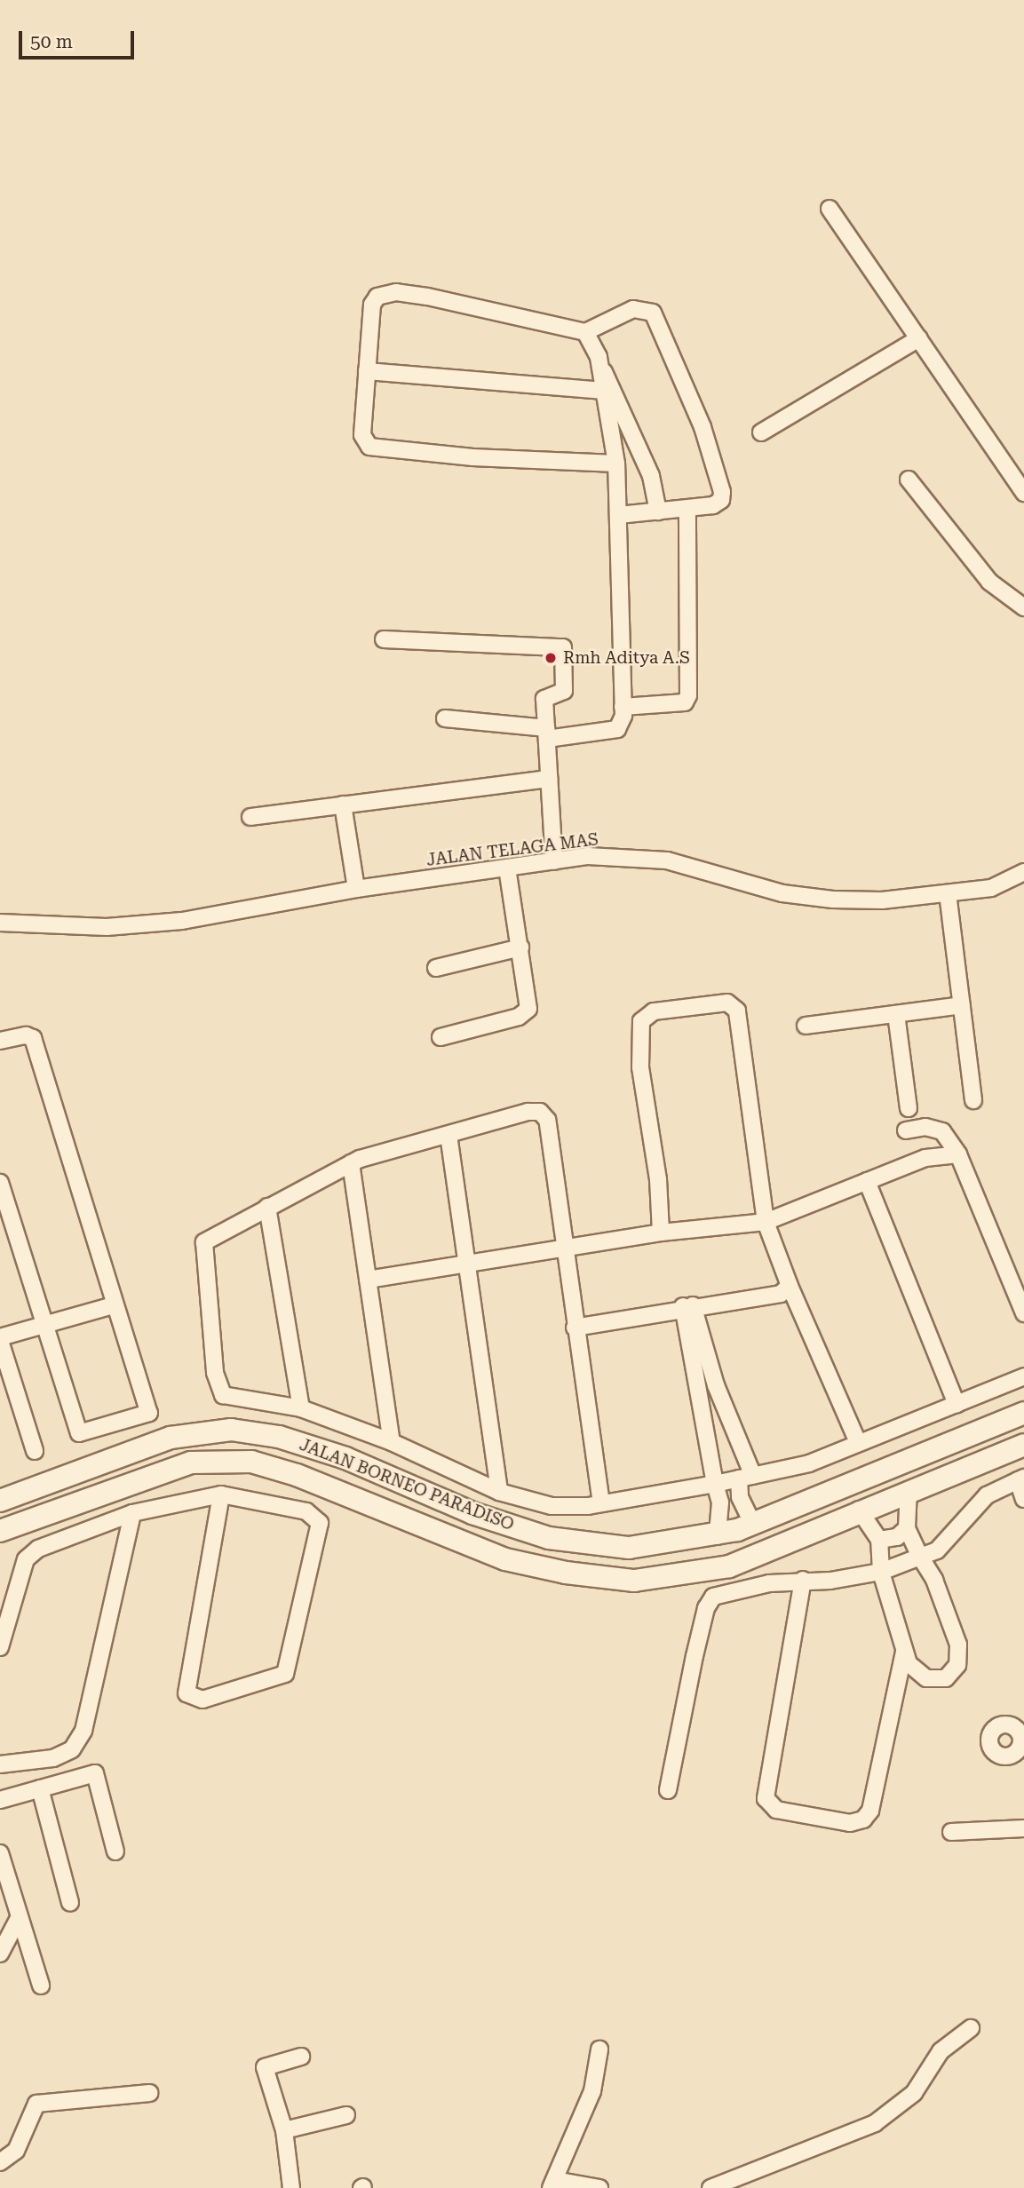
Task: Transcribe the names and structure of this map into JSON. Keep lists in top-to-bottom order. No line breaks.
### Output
{"streets":{"street":["JALAN TELAGA MAS","JALAN BORNEO PARADISO"]},"places":["Rmh Aditya A.S"],"scale_bar":"50 m"}
